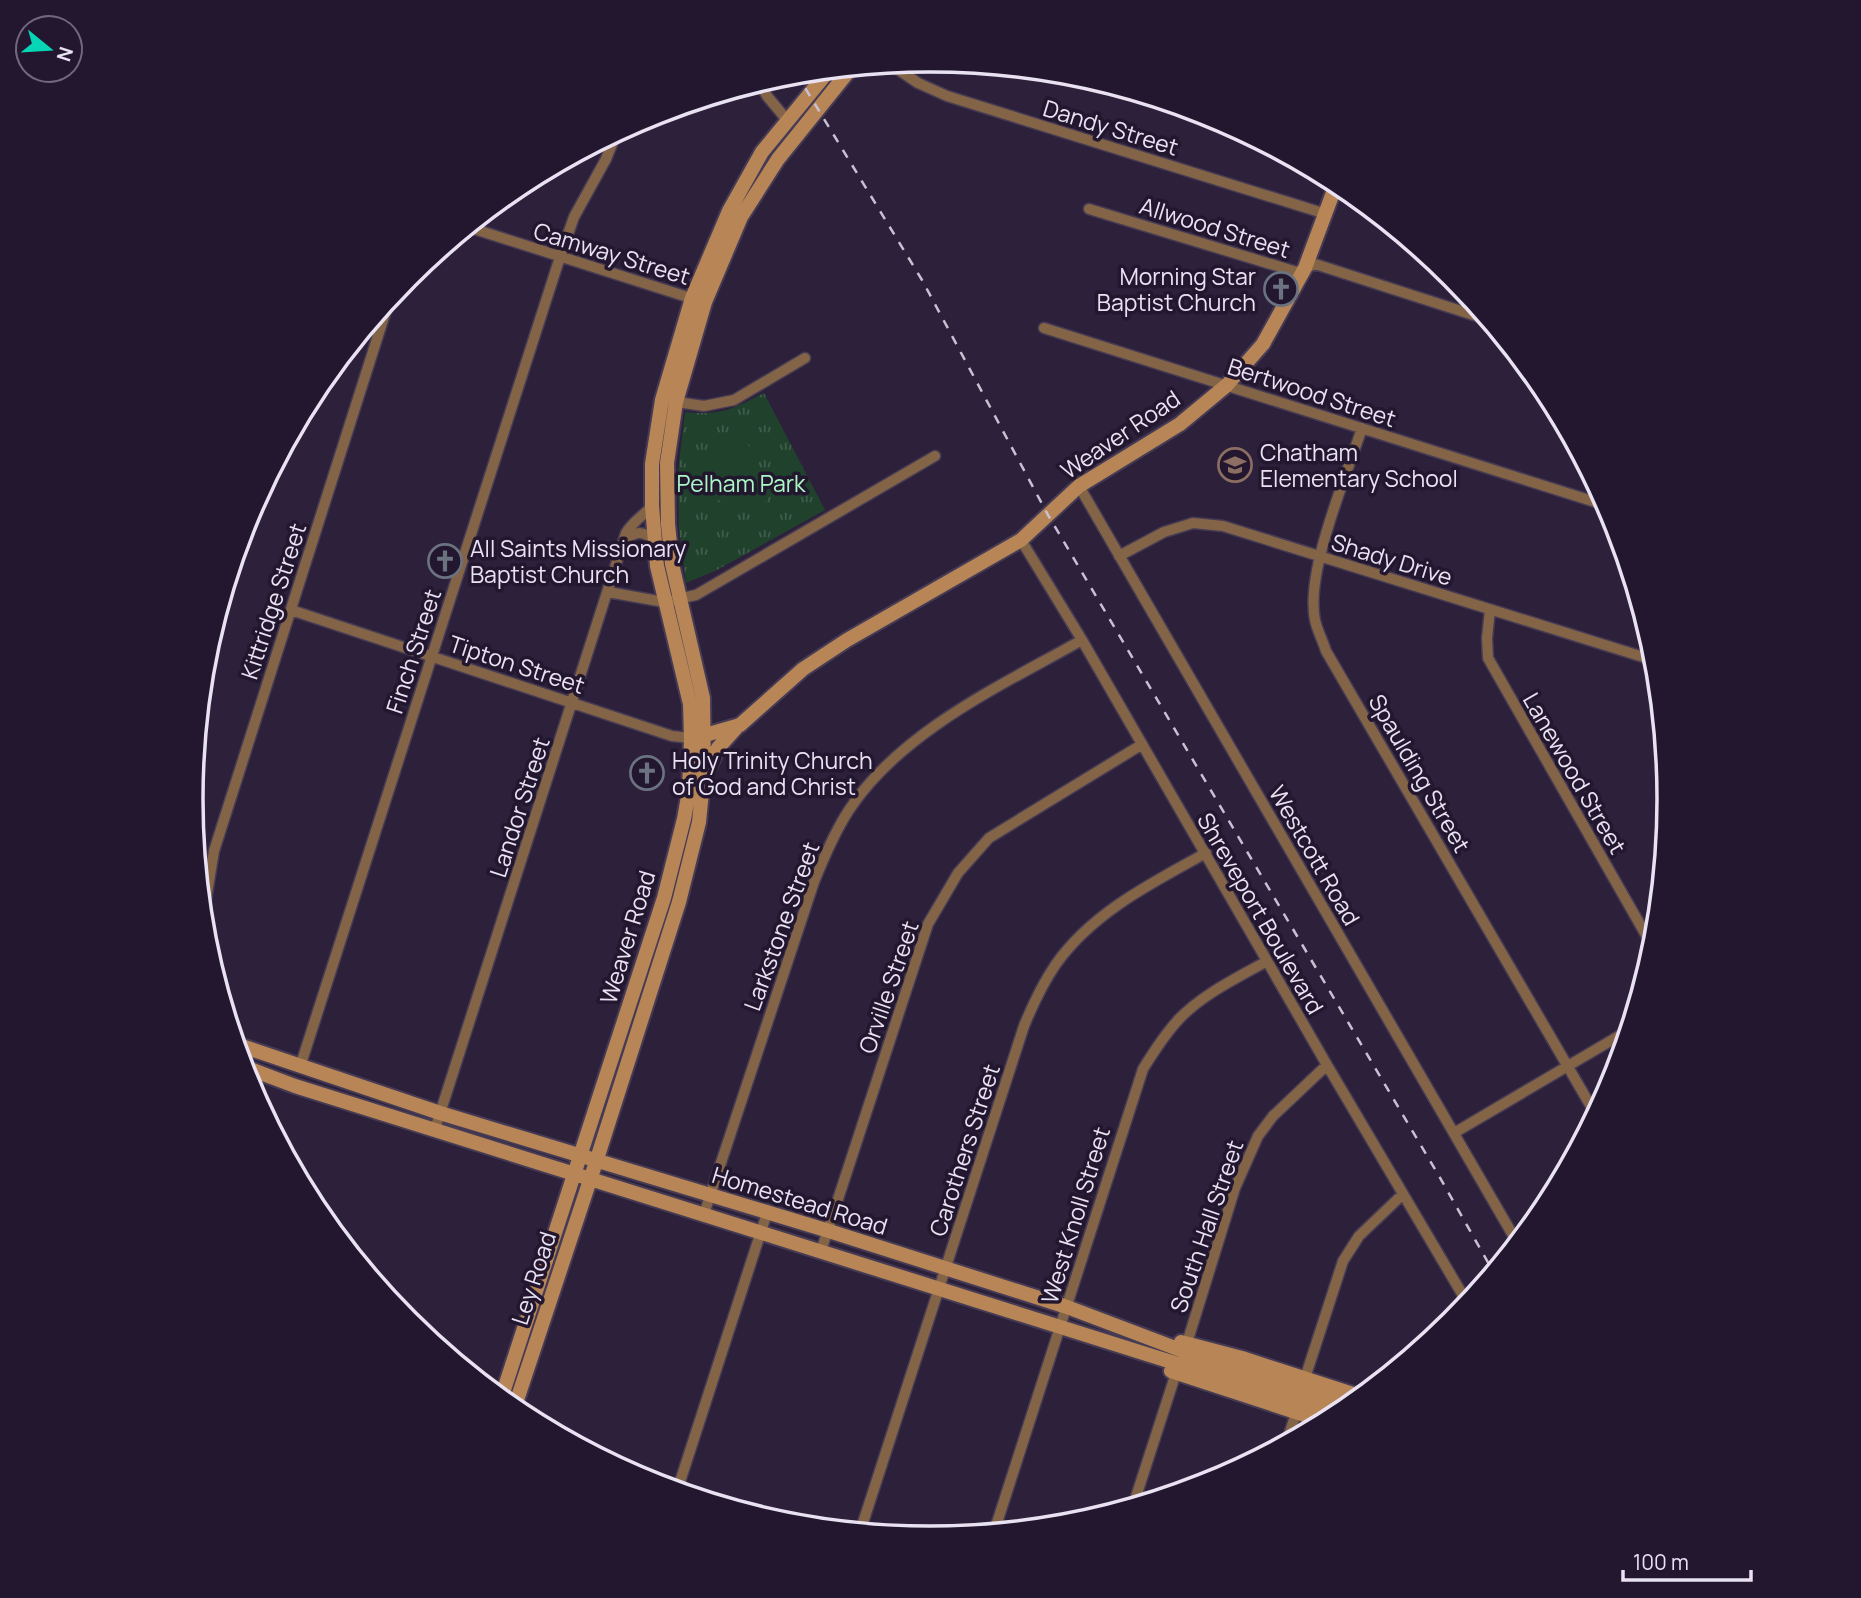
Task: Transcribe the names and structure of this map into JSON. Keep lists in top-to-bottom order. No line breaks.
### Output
{"streets":{"main road":["Weaver Road","Homestead Road","Ley Road"],"street":["Dandy Street","Allwood Street","Camway Street","Bertwood Street","Shady Drive","Kittridge Street","Finch Street","Tipton Street","Spaulding Street","Lanewood Street","Landor Street","Westcott Road","Shreveport Boulevard","Larkstone Street","Orville Street","Carothers Street","West Knoll Street","South Hall Street"]},"crossings":[["Dandy Street","Weaver Road"],["Allwood Street","Weaver Road"],["Camway Street","Finch Street"],["Bertwood Street","Weaver Road"],["Bertwood Street","Spaulding Street"],["Weaver Road","Tipton Street"],["Weaver Road","Westcott Road"],["Weaver Road","Shreveport Boulevard"],["Weaver Road","Homestead Road"],["Weaver Road","Ley Road"],["Shady Drive","Spaulding Street"],["Shady Drive","Lanewood Street"],["Shady Drive","Westcott Road"],["Kittridge Street","Tipton Street"],["Finch Street","Tipton Street"],["Finch Street","Homestead Road"],["Tipton Street","Landor Street"],["Landor Street","Homestead Road"],["Shreveport Boulevard","Larkstone Street"],["Shreveport Boulevard","Orville Street"],["Shreveport Boulevard","Carothers Street"],["Shreveport Boulevard","West Knoll Street"],["Shreveport Boulevard","South Hall Street"],["Larkstone Street","Homestead Road"],["Orville Street","Homestead Road"],["Carothers Street","Homestead Road"],["Homestead Road","West Knoll Street"],["Homestead Road","Ley Road"]],"parks":["Pelham Park"],"places":{"church":["Morning Star Baptist Church","All Saints Missionary Baptist Church","Holy Trinity Church of God and Christ"],"school or university":["Chatham Elementary School"]},"scale_bar":"100 m","north":"right"}
